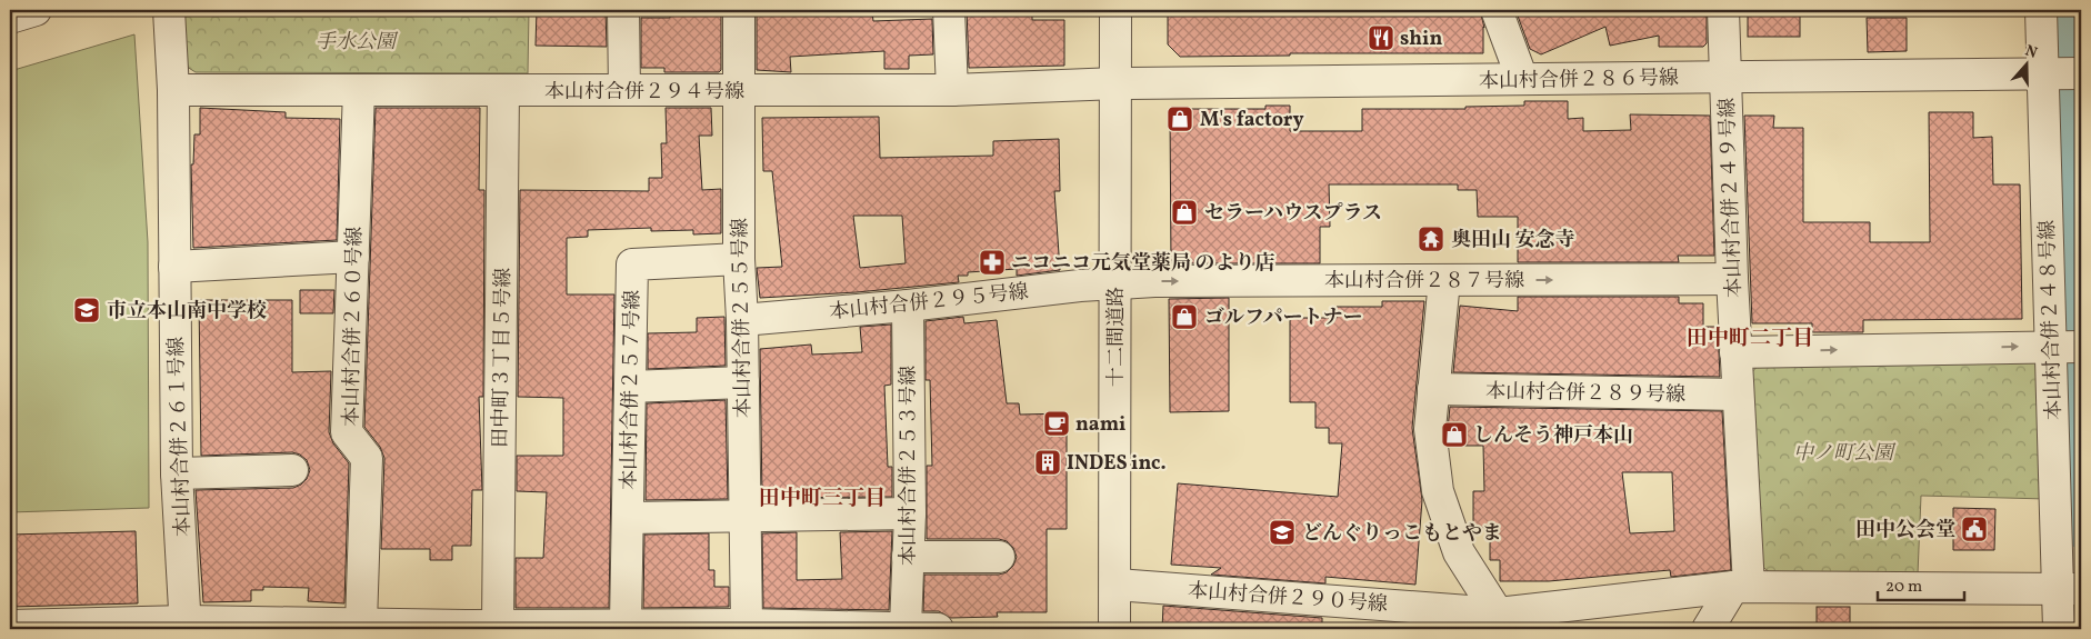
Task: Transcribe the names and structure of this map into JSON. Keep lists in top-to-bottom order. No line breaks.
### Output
{"streets":{"street":["本山村合併２８６号線","本山村合併２９４号線","本山村合併２４９号線","本山村合併２８７号線","本山村合併２９５号線","本山村合併２５５号線","本山村合併２４８号線","本山村合併２６０号線","十二間道路","田中町３丁目５号線","本山村合併２５７号線","本山村合併２８９号線","本山村合併２６１号線","本山村合併２５３号線","本山村合併２９０号線"]},"crossings":[["本山村合併２８６号線","本山村合併２９４号線"],["本山村合併２８６号線","本山村合併２４９号線"],["本山村合併２８６号線","本山村合併２４８号線"],["本山村合併２８６号線","十二間道路"],["本山村合併２９４号線","本山村合併２５５号線"],["本山村合併２９４号線","本山村合併２６０号線"],["本山村合併２９４号線","十二間道路"],["本山村合併２９４号線","田中町３丁目５号線"],["本山村合併２９４号線","本山村合併２６１号線"],["本山村合併２４９号線","本山村合併２８７号線"],["本山村合併２４９号線","本山村合併２８９号線"],["本山村合併２４９号線","本山村合併２９０号線"],["本山村合併２８７号線","本山村合併２９５号線"],["本山村合併２８７号線","十二間道路"],["本山村合併２９５号線","本山村合併２５５号線"],["本山村合併２９５号線","十二間道路"],["本山村合併２９５号線","本山村合併２５３号線"],["本山村合併２５５号線","本山村合併２５７号線"],["本山村合併２４８号線","本山村合併２９０号線"],["十二間道路","本山村合併２９０号線"]],"one_way":["本山村合併２８７号線"],"districts":["田中町二丁目","田中町三丁目"],"parks":["手水公園","中ノ町公園"],"places":{"restaurant":["shin"],"shop":["M's factory","セラーハウスプラス","ゴルフパートナー","しんそう神戸本山"],"temple":["奥田山 安念寺"],"pharmacy":["ニコニコ元気堂薬局 のより店"],"school or university":["市立本山南中学校","どんぐりっこもとやま"],"cafe":["nami"],"building":["INDES inc."],"public building":["田中公会堂"]},"scale_bar":"20 m","north":"top"}
